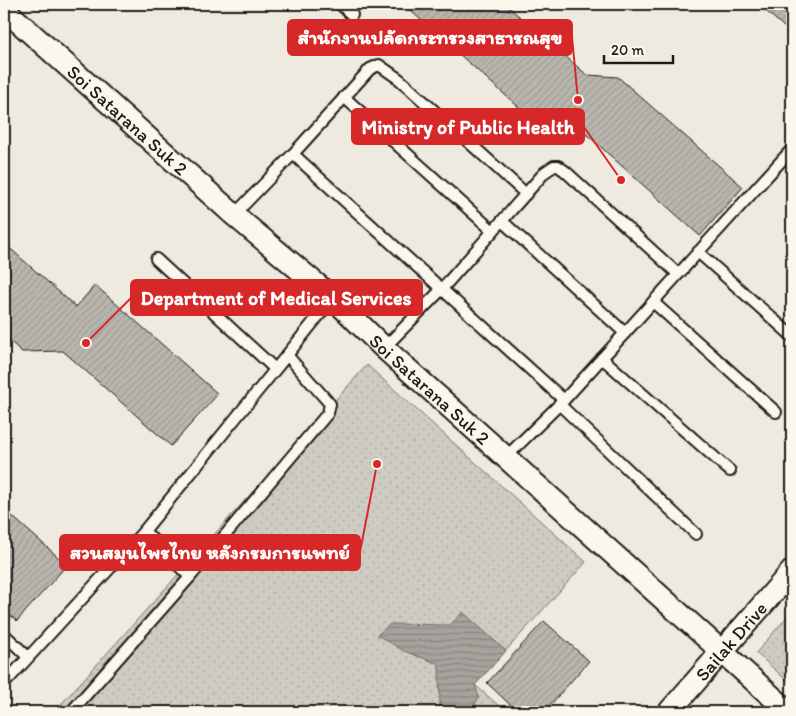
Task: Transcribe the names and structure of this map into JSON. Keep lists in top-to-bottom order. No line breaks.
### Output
{"streets":{"street":["Soi Satarana Suk 2","Sailak Drive"]},"crossings":[["Soi Satarana Suk 2","Sailak Drive"]],"places":["สำนักงานปลัดกระทรวงสาธารณสุข","Ministry of Public Health","Department of Medical Services","สวนสมุนไพรไทย หลังกรมการแพทย์"],"scale_bar":"20 m"}
